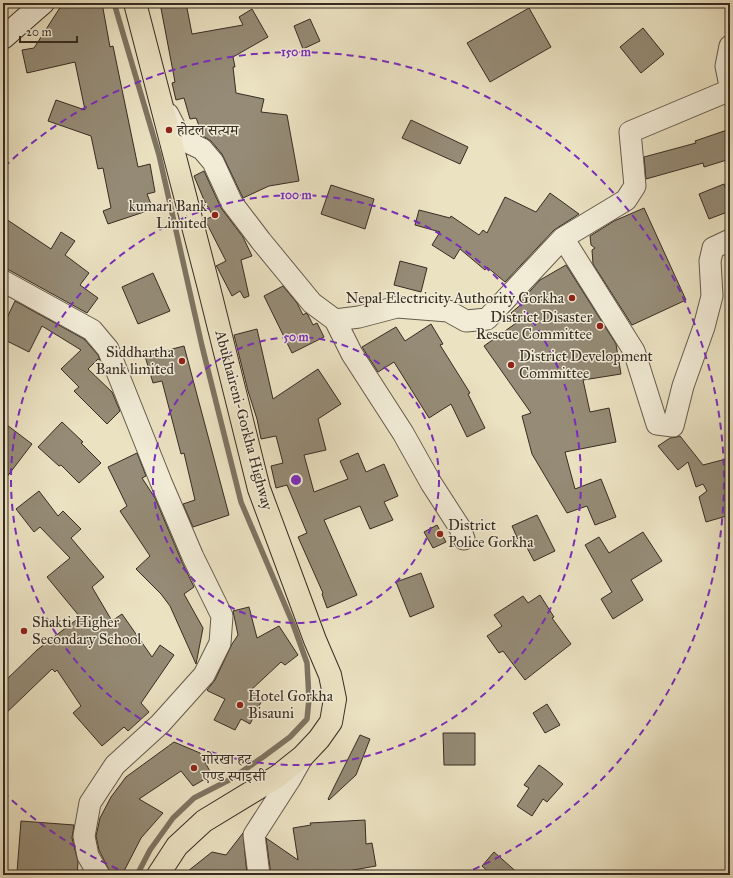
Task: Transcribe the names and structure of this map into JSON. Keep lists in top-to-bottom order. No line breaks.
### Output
{"streets":{"main road":["Abukhaireni-Gorkha Highway"]},"places":["होटल सत्यम","kumari Bank Limited","Nepal Electricity Authority Gorkha","District Disaster Rescue Committee","Siddhartha Bank limited","District Development Committee","District Police Gorkha","Shakti Higher Secondary School","Hotel Gorkha Bisauni","गोरखा हट एण्ड स्पाइसी"],"scale_bar":"20 m","rings":["150 m","100 m","50 m"]}
